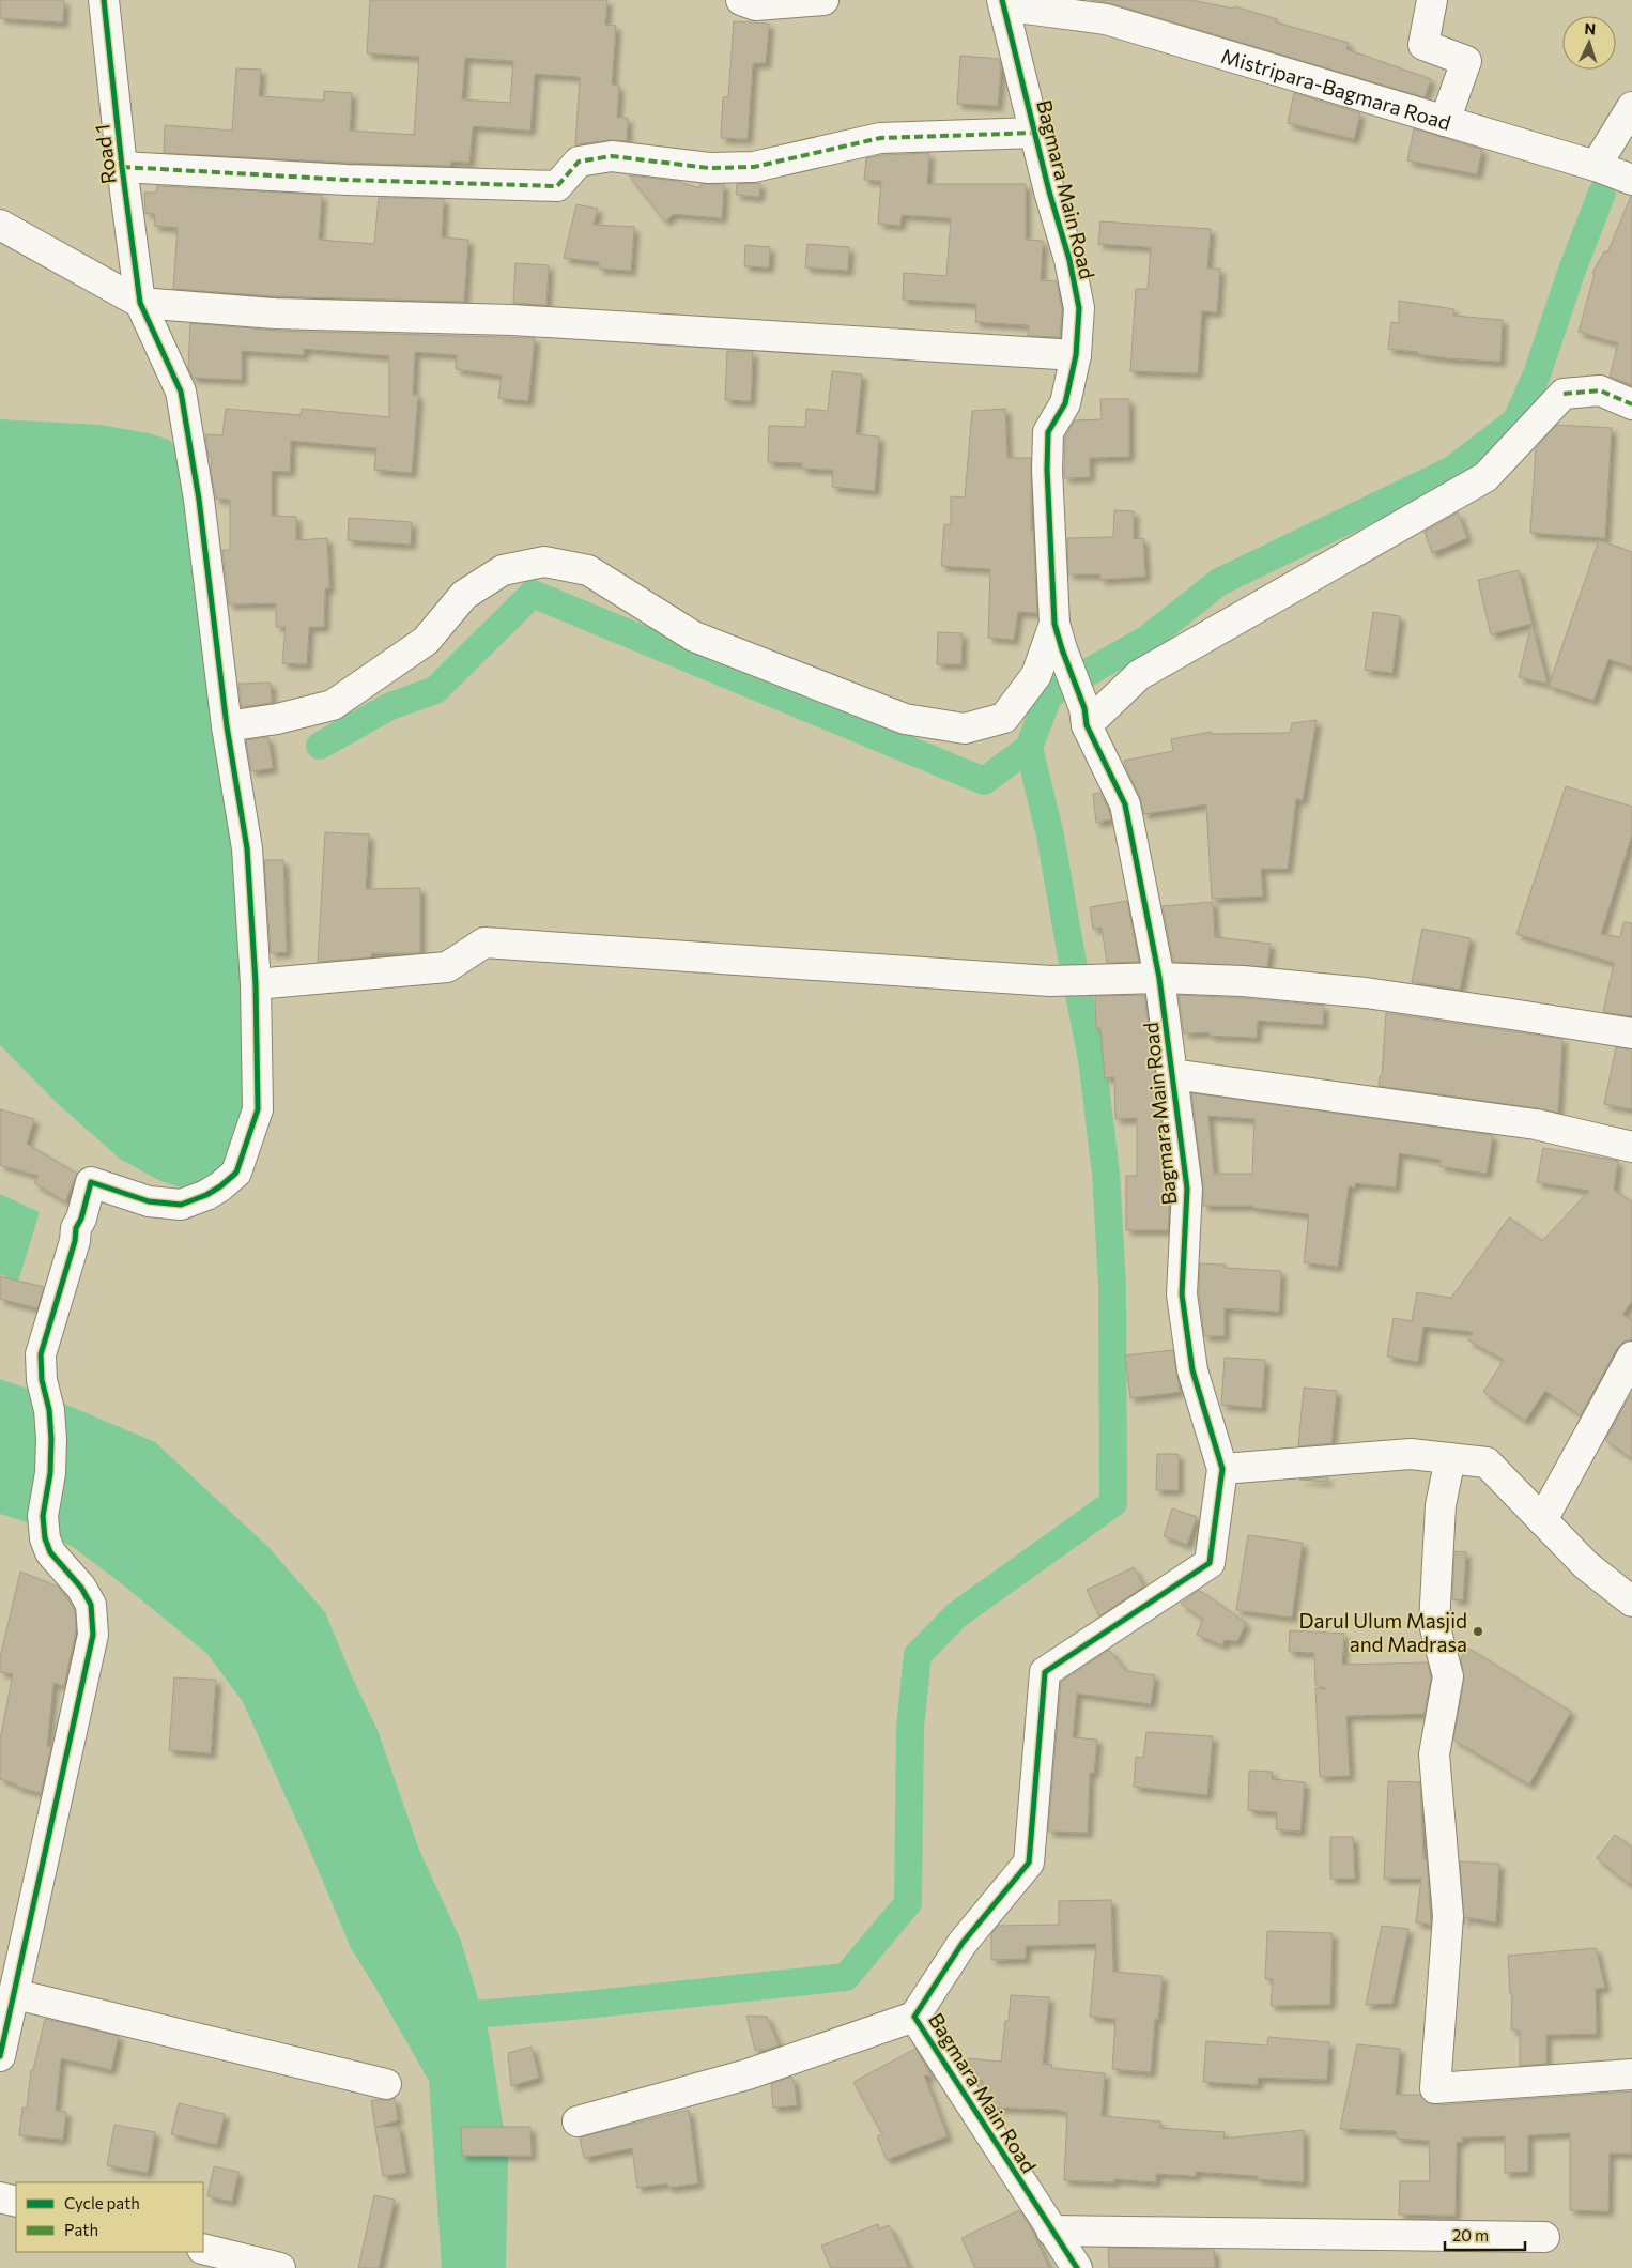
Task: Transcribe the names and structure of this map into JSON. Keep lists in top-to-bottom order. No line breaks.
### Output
{"streets":{"street":["Mistripara-Bagmara Road","Road 1","Bagmara Main Road"]},"places":["Darul Ulum Masjid and Madrasa"],"legend":["Cycle path","Path"],"scale_bar":"20 m","north":"top"}
